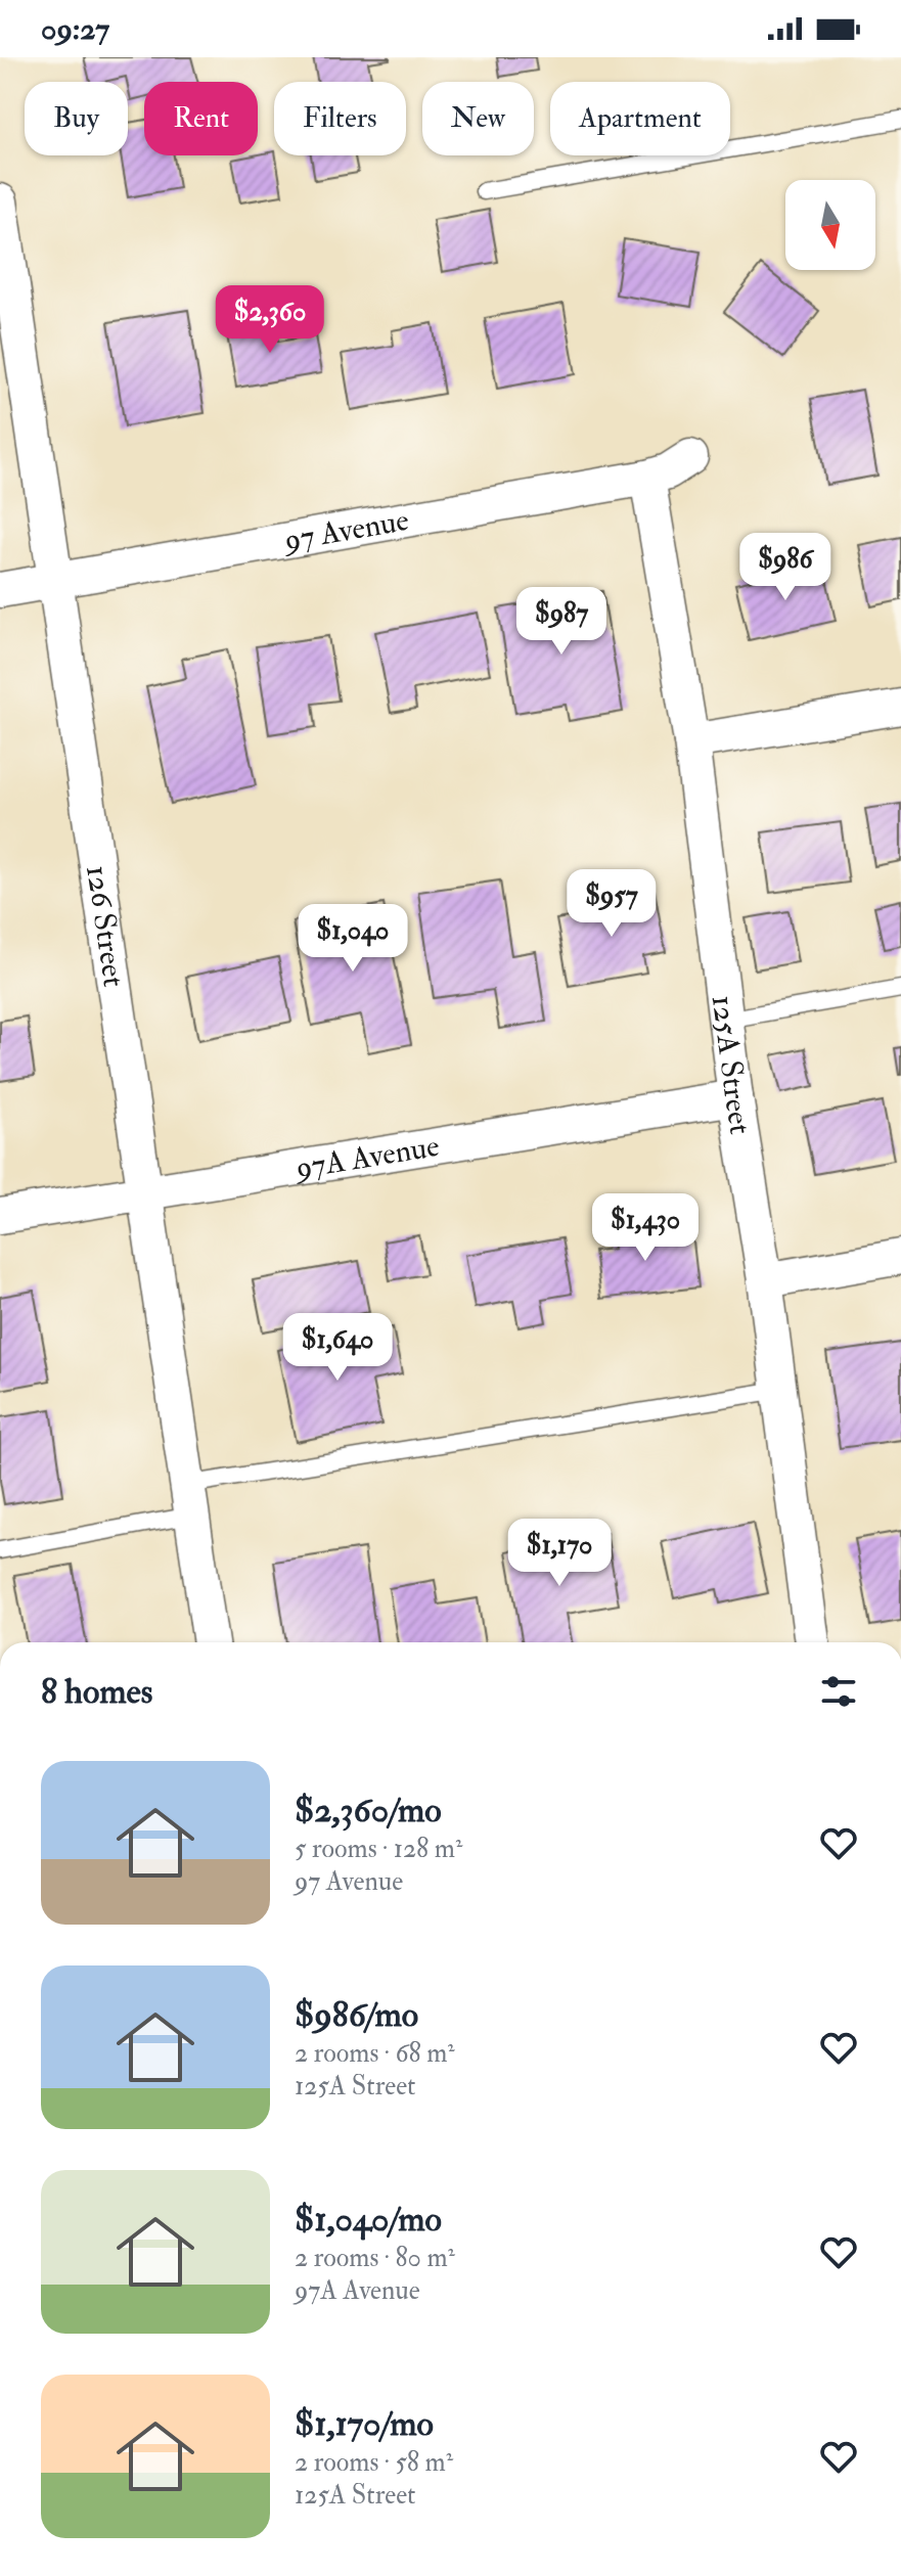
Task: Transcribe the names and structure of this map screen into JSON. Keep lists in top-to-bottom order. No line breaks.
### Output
{"streets":{"street":["97 Avenue","126 Street","125A Street","97A Avenue"]},"crossings":[["97 Avenue","126 Street"],["97 Avenue","125A Street"],["126 Street","97A Avenue"],["125A Street","97A Avenue"]],"north":"bottom","page":{"status":"09:27","chip":["Buy","Rent","Filters","New","Apartment"],"price":["$2,360","$986","$987","$957","$1,040","$1,430","$1,640","$1,170"],"heading":"8 homes","list":[{"name":"$2,360/mo","note":"5 rooms · 128 m² · 97 Avenue"},{"name":"$986/mo","note":"2 rooms · 68 m² · 125A Street"},{"name":"$1,040/mo","note":"2 rooms · 80 m² · 97A Avenue"},{"name":"$1,170/mo","note":"2 rooms · 58 m² · 125A Street"}]}}
